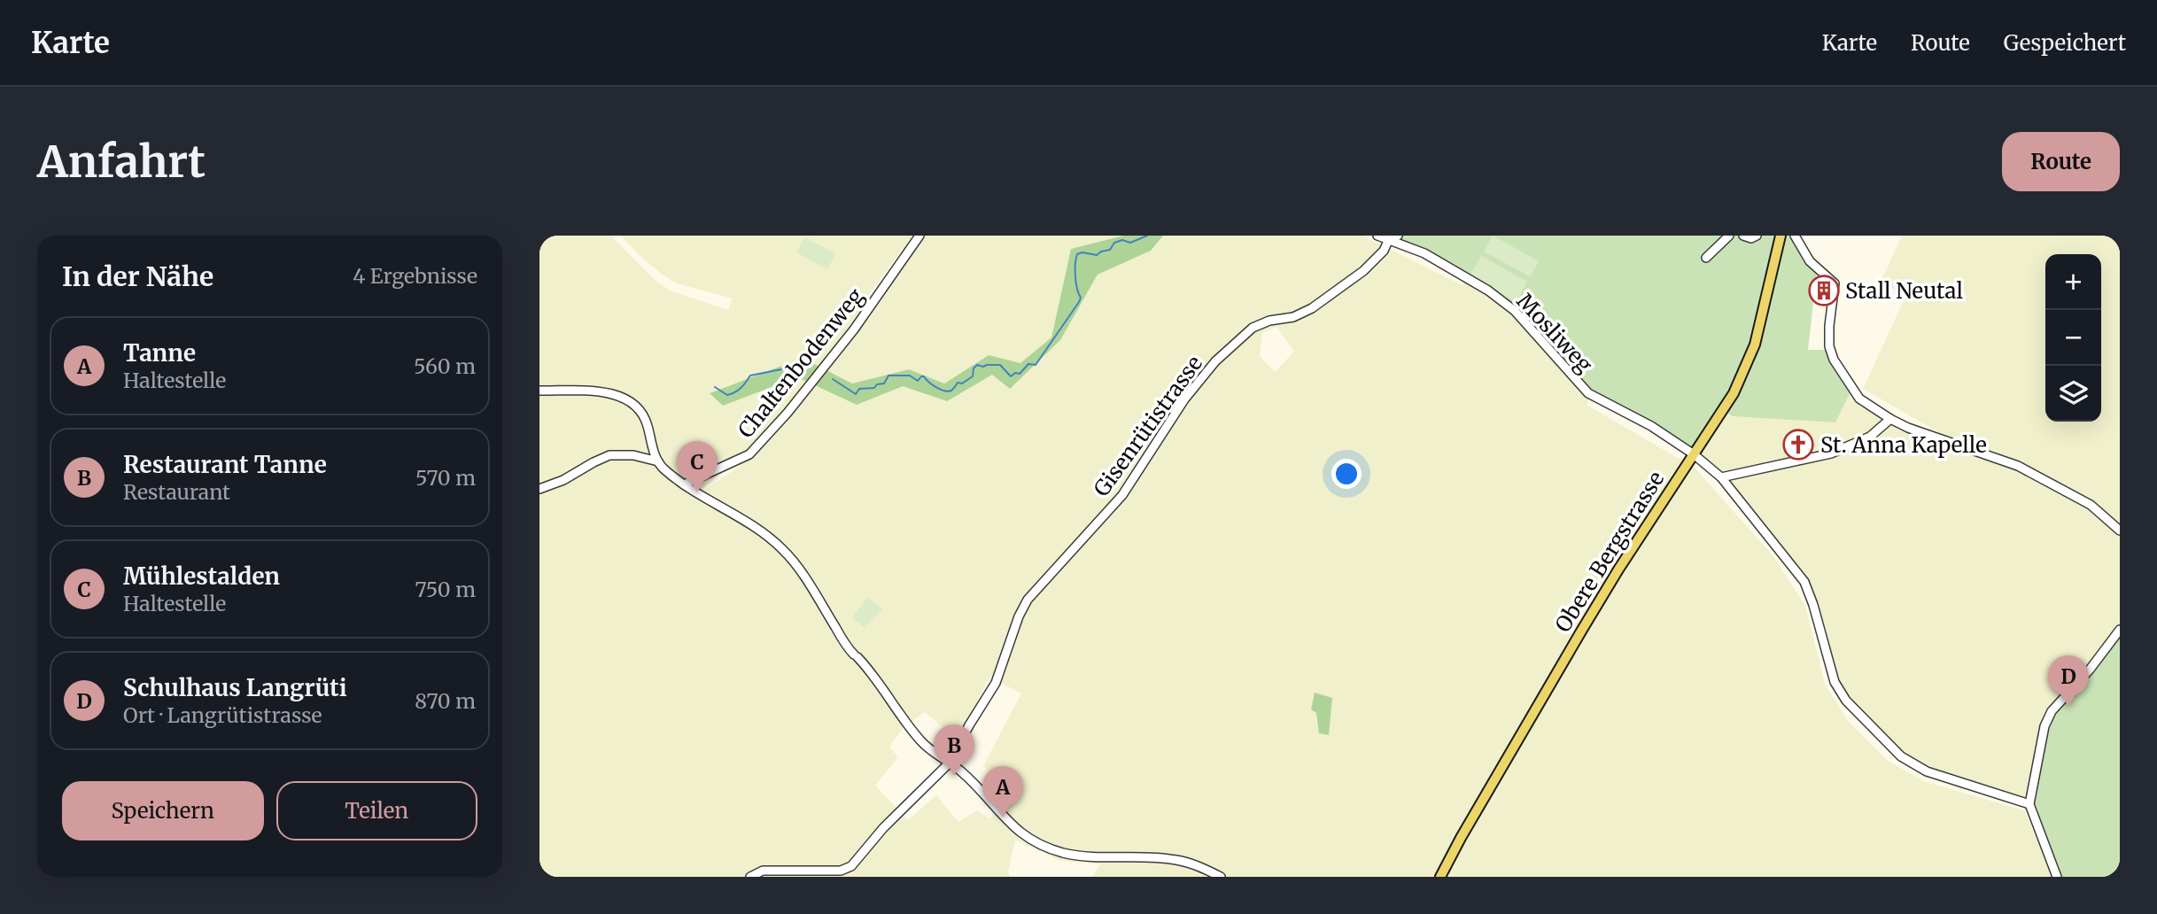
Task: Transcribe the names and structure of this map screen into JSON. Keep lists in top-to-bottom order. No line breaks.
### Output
{"streets":{"main road":["Obere Bergstrasse"],"street":["Mosliweg","Chaltenbodenweg","Gisenrütistrasse"]},"crossings":[["Mosliweg","Gisenrütistrasse"],["Mosliweg","Obere Bergstrasse"]],"places":{"building":["Stall Neutal"],"church":["St. Anna Kapelle"]},"page":{"header":"Karte","nav":["Karte","Route","Gespeichert"],"buttons":["Route",["Speichern","Teilen"]],"title":"Anfahrt","heading":["In der Nähe","4 Ergebnisse"],"map_buttons":["+","−"],"list":[{"mark":"A","name":"Tanne","note":"Haltestelle","value":"560 m"},{"mark":"B","name":"Restaurant Tanne","note":"Restaurant","value":"570 m"},{"mark":"C","name":"Mühlestalden","note":"Haltestelle","value":"750 m"},{"mark":"D","name":"Schulhaus Langrüti","note":"Ort · Langrütistrasse","value":"870 m"}],"pins":["C","D","B","A"]}}
